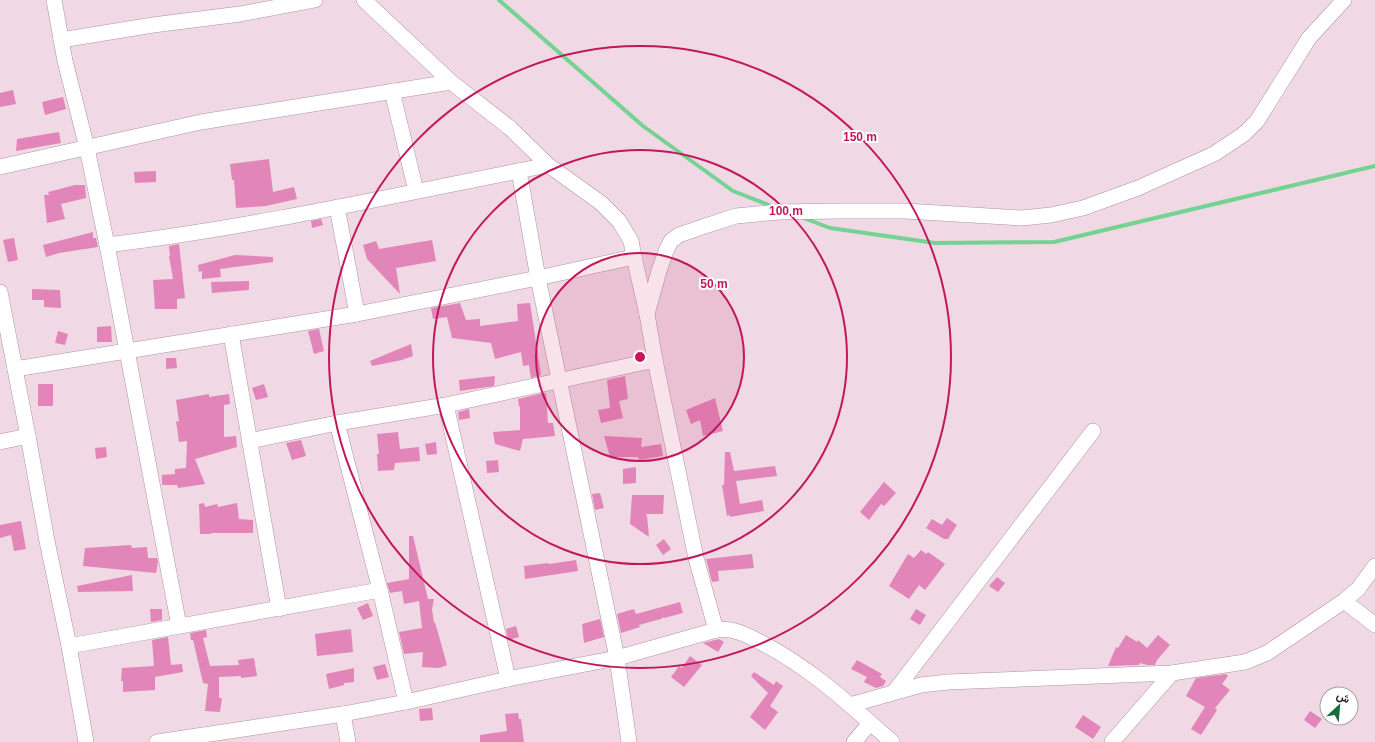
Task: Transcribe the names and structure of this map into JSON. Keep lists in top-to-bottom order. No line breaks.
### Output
{"north":"top right","rings":["150 m","100 m","50 m"]}
